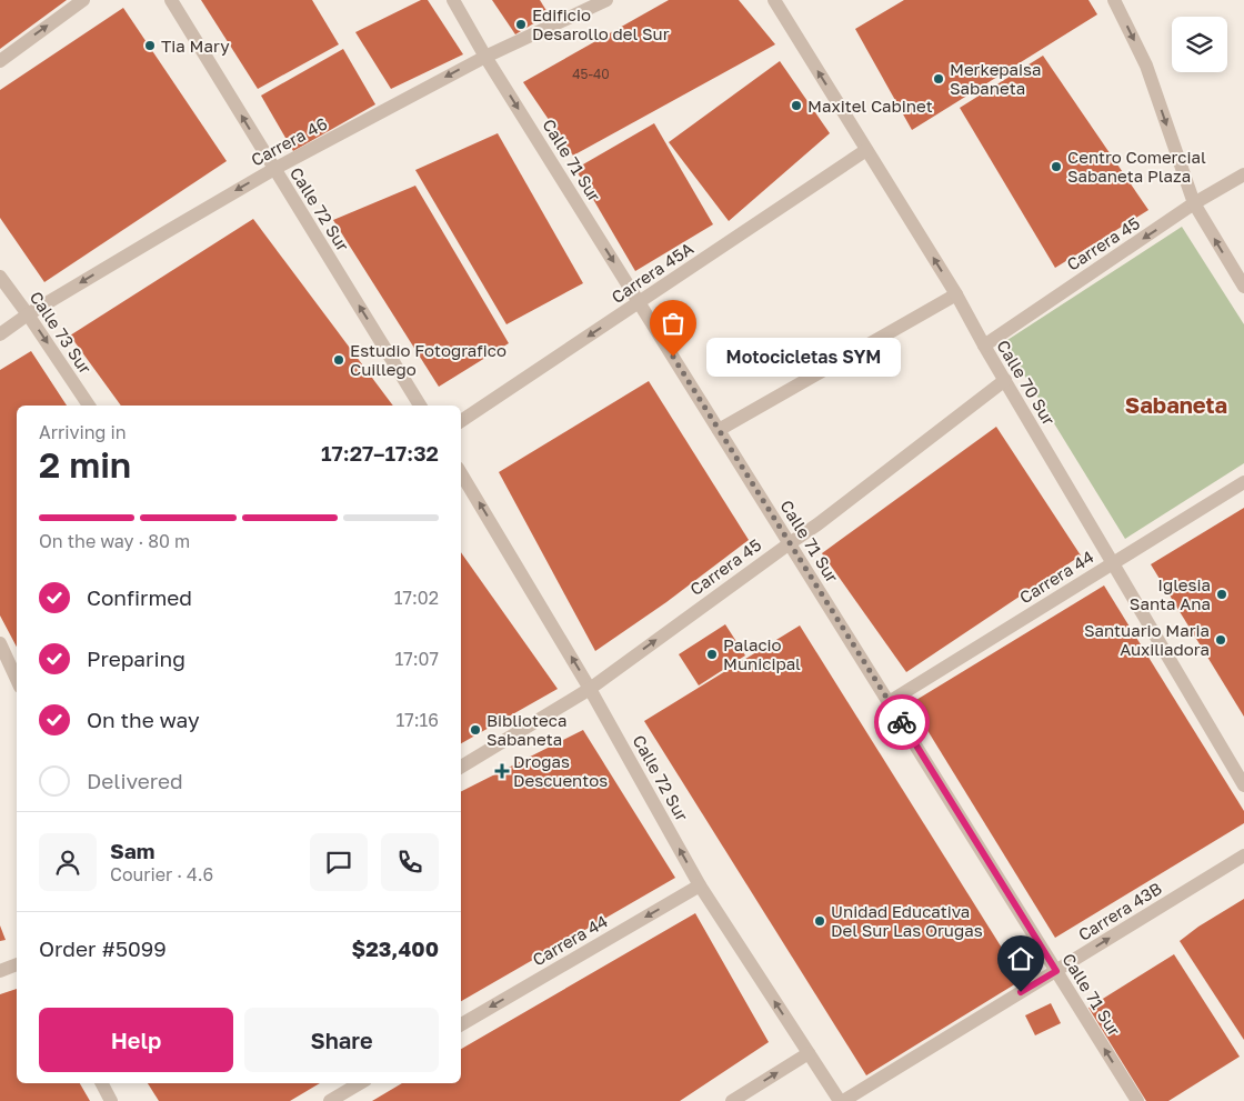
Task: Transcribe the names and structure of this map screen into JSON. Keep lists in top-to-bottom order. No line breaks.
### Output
{"streets":{"street":["Carrera 46","Calle 71 Sur","Calle 72 Sur","Carrera 45","Carrera 45A","Calle 73 Sur","Calle 70 Sur","Carrera 44","Carrera 43B"]},"crossings":[["Carrera 46","Calle 71 Sur"],["Carrera 46","Calle 72 Sur"],["Carrera 46","Calle 73 Sur"],["Calle 71 Sur","Carrera 45"],["Calle 71 Sur","Carrera 45A"],["Calle 71 Sur","Carrera 44"],["Calle 71 Sur","Carrera 43B"],["Calle 72 Sur","Carrera 45"],["Calle 72 Sur","Carrera 44"],["Calle 72 Sur","Carrera 43B"],["Carrera 45","Calle 70 Sur"],["Carrera 45A","Calle 70 Sur"],["Calle 70 Sur","Carrera 44"]],"one_way":["Carrera 46","Calle 72 Sur","Carrera 45A","Calle 73 Sur","Calle 70 Sur","Carrera 44","Carrera 43B"],"districts":["Sabaneta"],"places":{"other":["Edificio Desarollo del Sur","Tia Mary","Merkepaisa Sabaneta","Maxitel Cabinet","Centro Comercial Sabaneta Plaza","Motocicletas SYM","Estudio Fotografico Cuillego","Iglesia Santa Ana","Santuario Maria Auxiliadora","Palacio Municipal","Biblioteca Sabaneta","Unidad Educativa Del Sur Las Orugas"],"health":["Drogas Descuentos"]},"house_numbers":["45-40"],"page":{"bubble":"Motocicletas SYM","heading":["2 min","Arriving in","17:27–17:32"],"panel":["Sam","Courier · 4.6","Order #5099","$23,400"],"bar":"On the way · 80 m","list":[["Confirmed","17:02"],["Preparing","17:07"],["On the way","17:16"],"Delivered"],"buttons":["Help","Share"]}}
